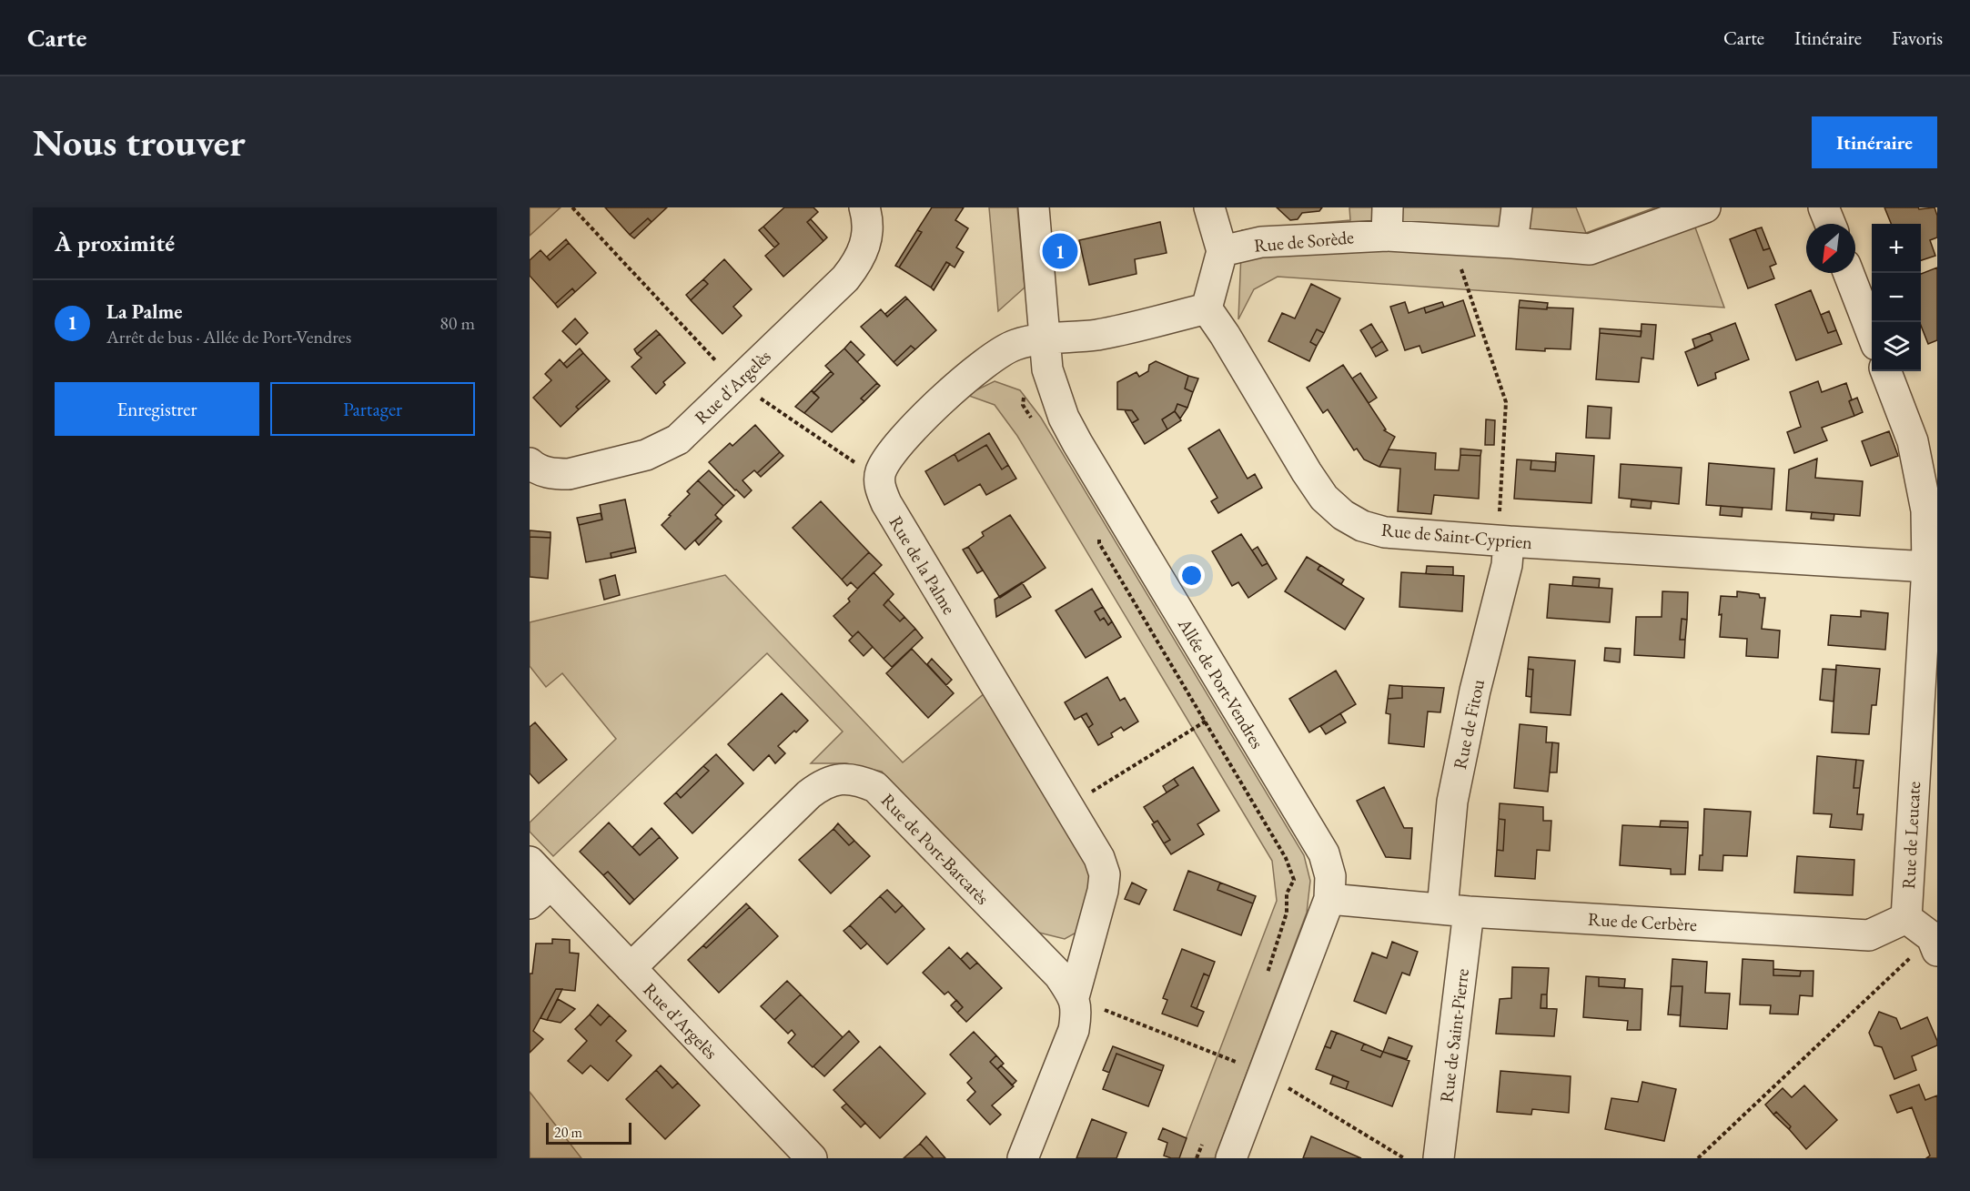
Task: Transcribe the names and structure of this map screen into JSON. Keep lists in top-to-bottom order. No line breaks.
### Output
{"streets":{"street":["Rue de Sorède","Rue d'Argelès","Rue de Saint-Cyprien","Rue de la Palme","Allée de Port-Vendres","Rue de Fitou","Rue de Leucate","Rue de Port-Barcarès","Rue de Cerbère","Rue de Saint-Pierre"]},"crossings":[["Rue d'Argelès","Rue de Port-Barcarès"],["Rue de Saint-Cyprien","Rue de Fitou"],["Rue de Saint-Cyprien","Rue de Leucate"],["Rue de la Palme","Rue de Port-Barcarès"],["Allée de Port-Vendres","Rue de Cerbère"],["Rue de Fitou","Rue de Cerbère"],["Rue de Fitou","Rue de Saint-Pierre"],["Rue de Leucate","Rue de Cerbère"],["Rue de Cerbère","Rue de Saint-Pierre"]],"scale_bar":"20 m","north":"bottom left","page":{"header":"Carte","nav":["Carte","Itinéraire","Favoris"],"buttons":["Itinéraire",["Enregistrer","Partager"]],"title":"Nous trouver","heading":"À proximité","map_buttons":["+","−"],"pins":"1","list":[{"mark":"1","name":"La Palme","note":"Arrêt de bus · Allée de Port-Vendres","value":"80 m"}],"scale":"20 m"}}
